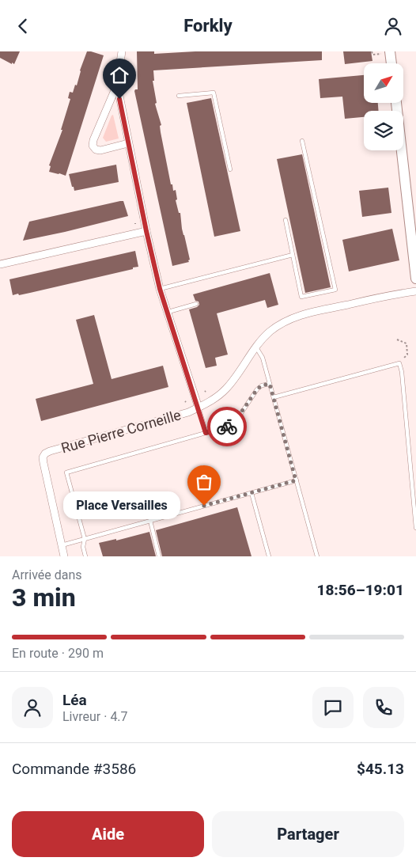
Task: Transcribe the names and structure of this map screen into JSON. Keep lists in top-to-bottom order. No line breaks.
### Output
{"streets":{"street":["Rue Pierre Corneille"]},"places":["Place Versailles"],"north":"top right","page":{"header":"Forkly","bubble":"Place Versailles","heading":["3 min","Arrivée dans","18:56–19:01"],"panel":["Léa","Livreur · 4.7","Commande #3586","$45.13"],"bar":"En route · 290 m","buttons":["Aide","Partager"]}}
